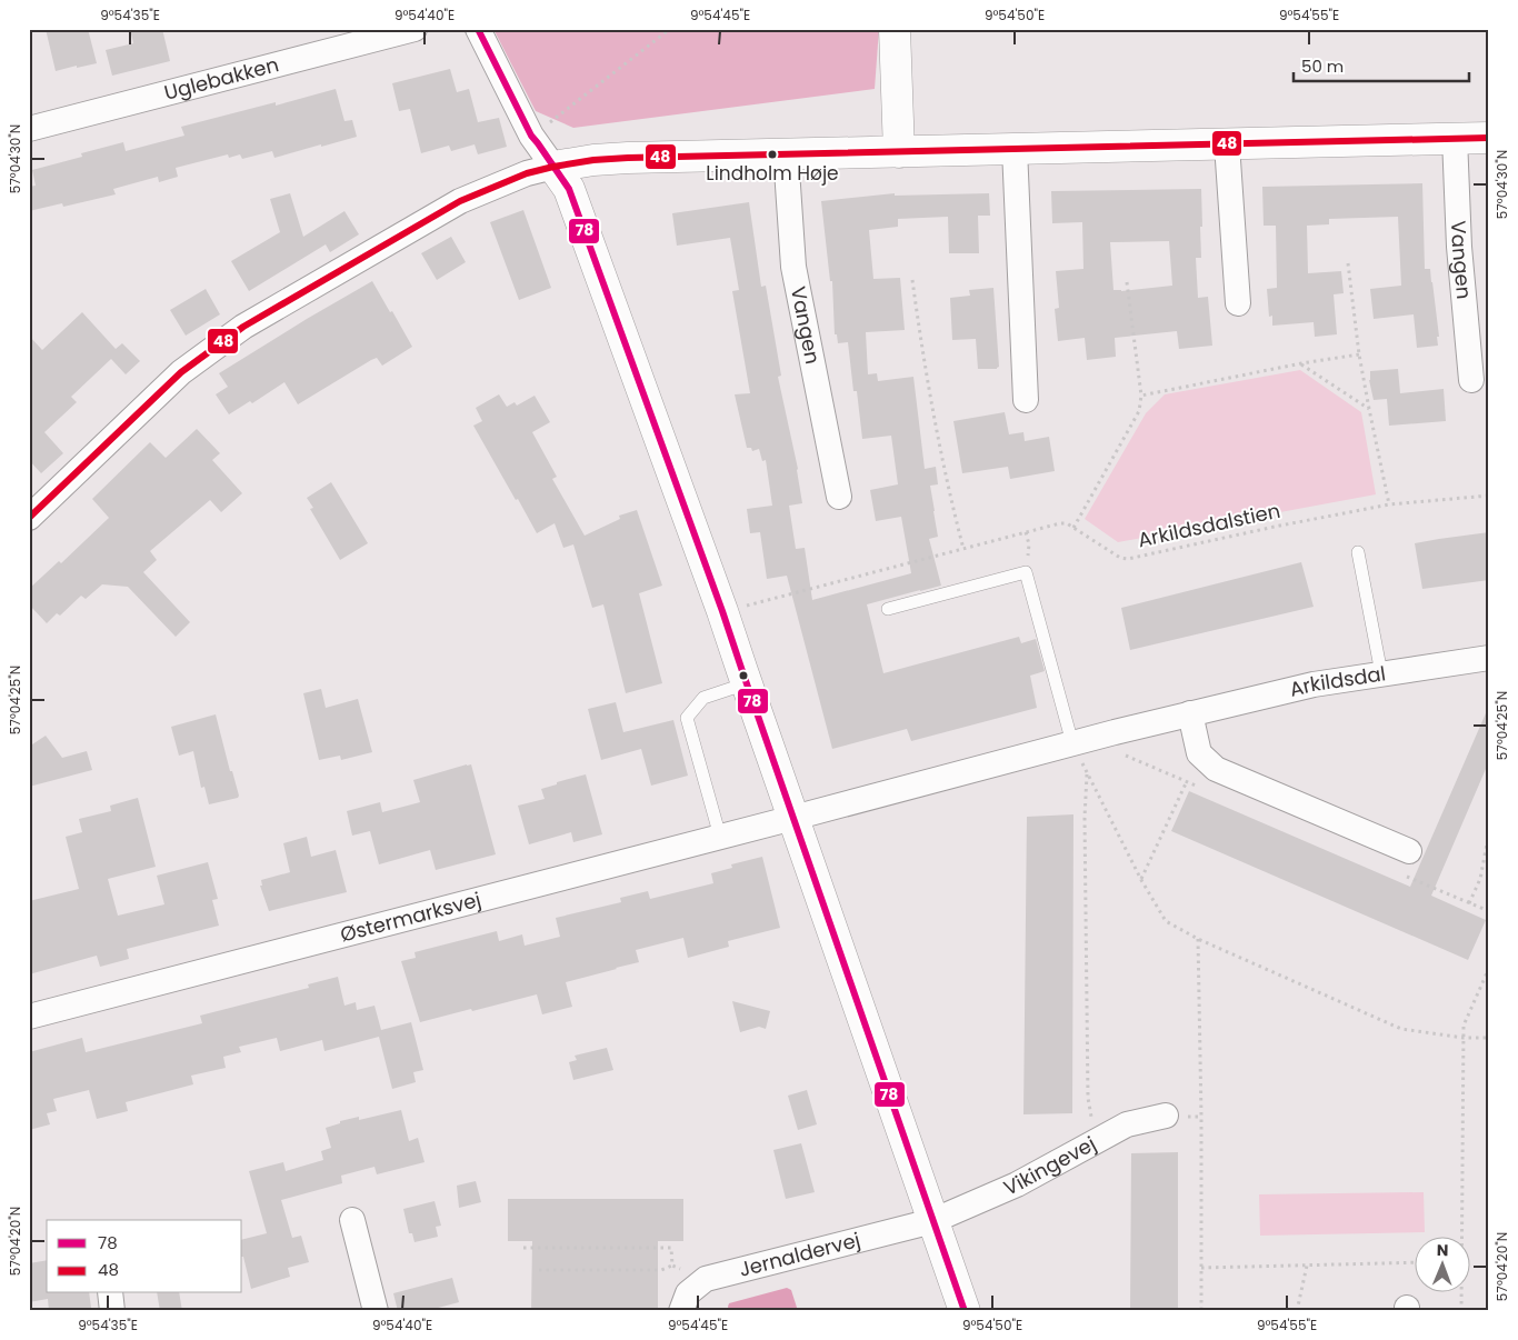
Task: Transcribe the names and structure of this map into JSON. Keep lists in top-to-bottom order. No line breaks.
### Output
{"streets":{"street":["Uglebakken","Vangen","Arkildsdal","Østermarksvej","Vikingevej","Jernaldervej"],"path":["Arkildsdalstien"]},"crossings":[["Arkildsdal","Østermarksvej"],["Vikingevej","Jernaldervej"]],"places":["Lindholm Høje"],"lines":["transit line 78","transit line 48"],"legend":["78","48"],"scale_bar":"50 m","north":"top","coordinates":["9°54'35\"E","9°54'40\"E","9°54'45\"E","9°54'50\"E","9°54'55\"E","57°04'30\"N","57°04'25\"N","57°04'20\"N"]}
